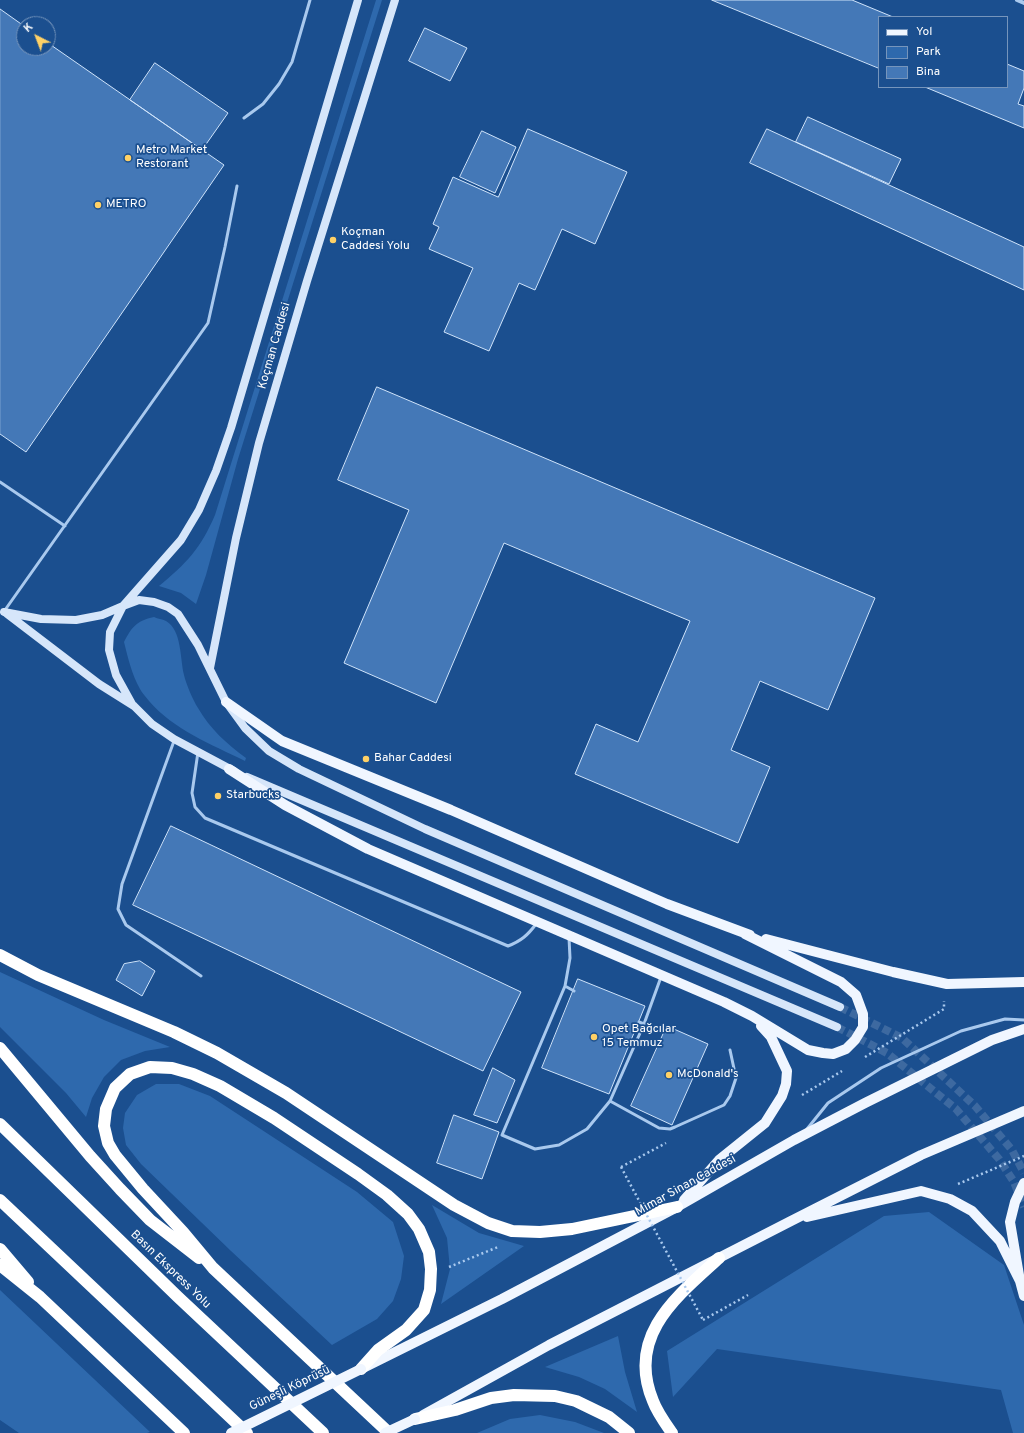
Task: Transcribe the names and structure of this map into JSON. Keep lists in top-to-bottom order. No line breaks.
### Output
{"streets":{"highway":["Basın Ekspress Yolu"],"main road":["Koçman Caddesi","Mimar Sinan Caddesi","Güneşli Köprüsü"]},"crossings":[["Mimar Sinan Caddesi","Güneşli Köprüsü"]],"places":["Metro Market Restorant","METRO","Koçman Caddesi Yolu","Bahar Caddesi","Starbucks","Opet Bağcılar 15 Temmuz","McDonald's"],"legend":["Yol","Park","Bina"],"north":"top left"}
